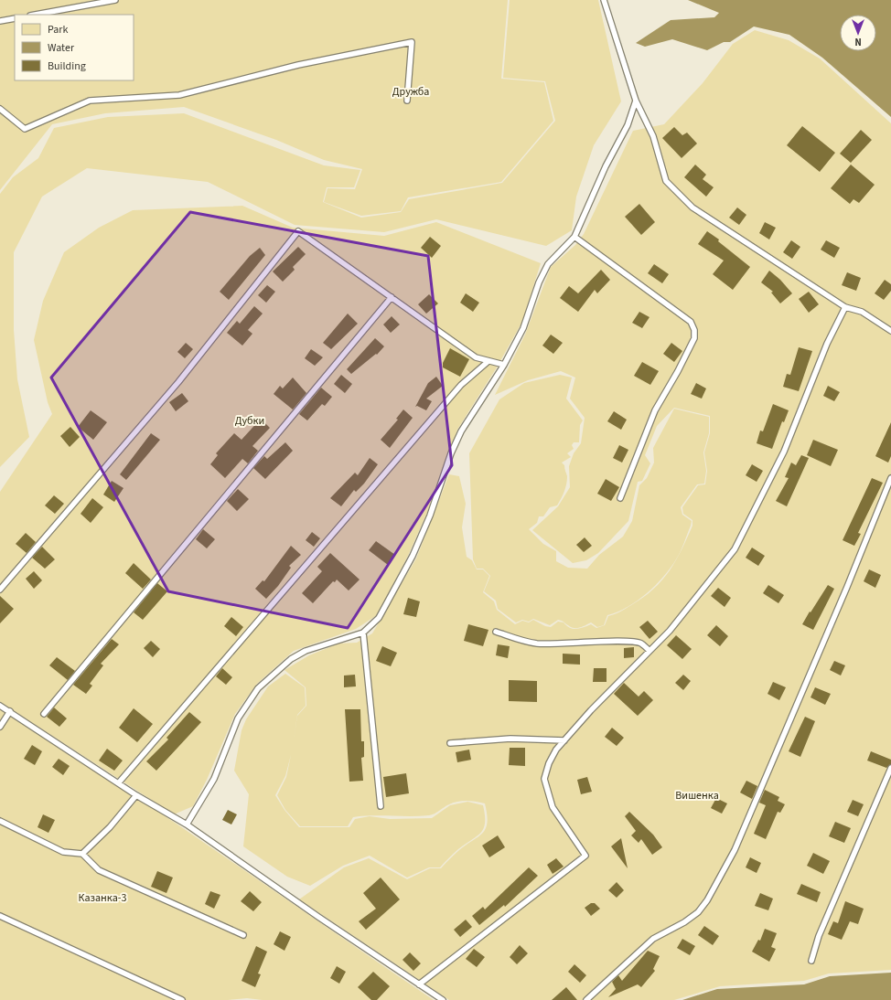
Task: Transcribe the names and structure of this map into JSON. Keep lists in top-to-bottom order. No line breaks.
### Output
{"parks":["Дружба","Дубки","Вишенка","Казанка-3"],"legend":["Park","Water","Building"],"north":"bottom"}
